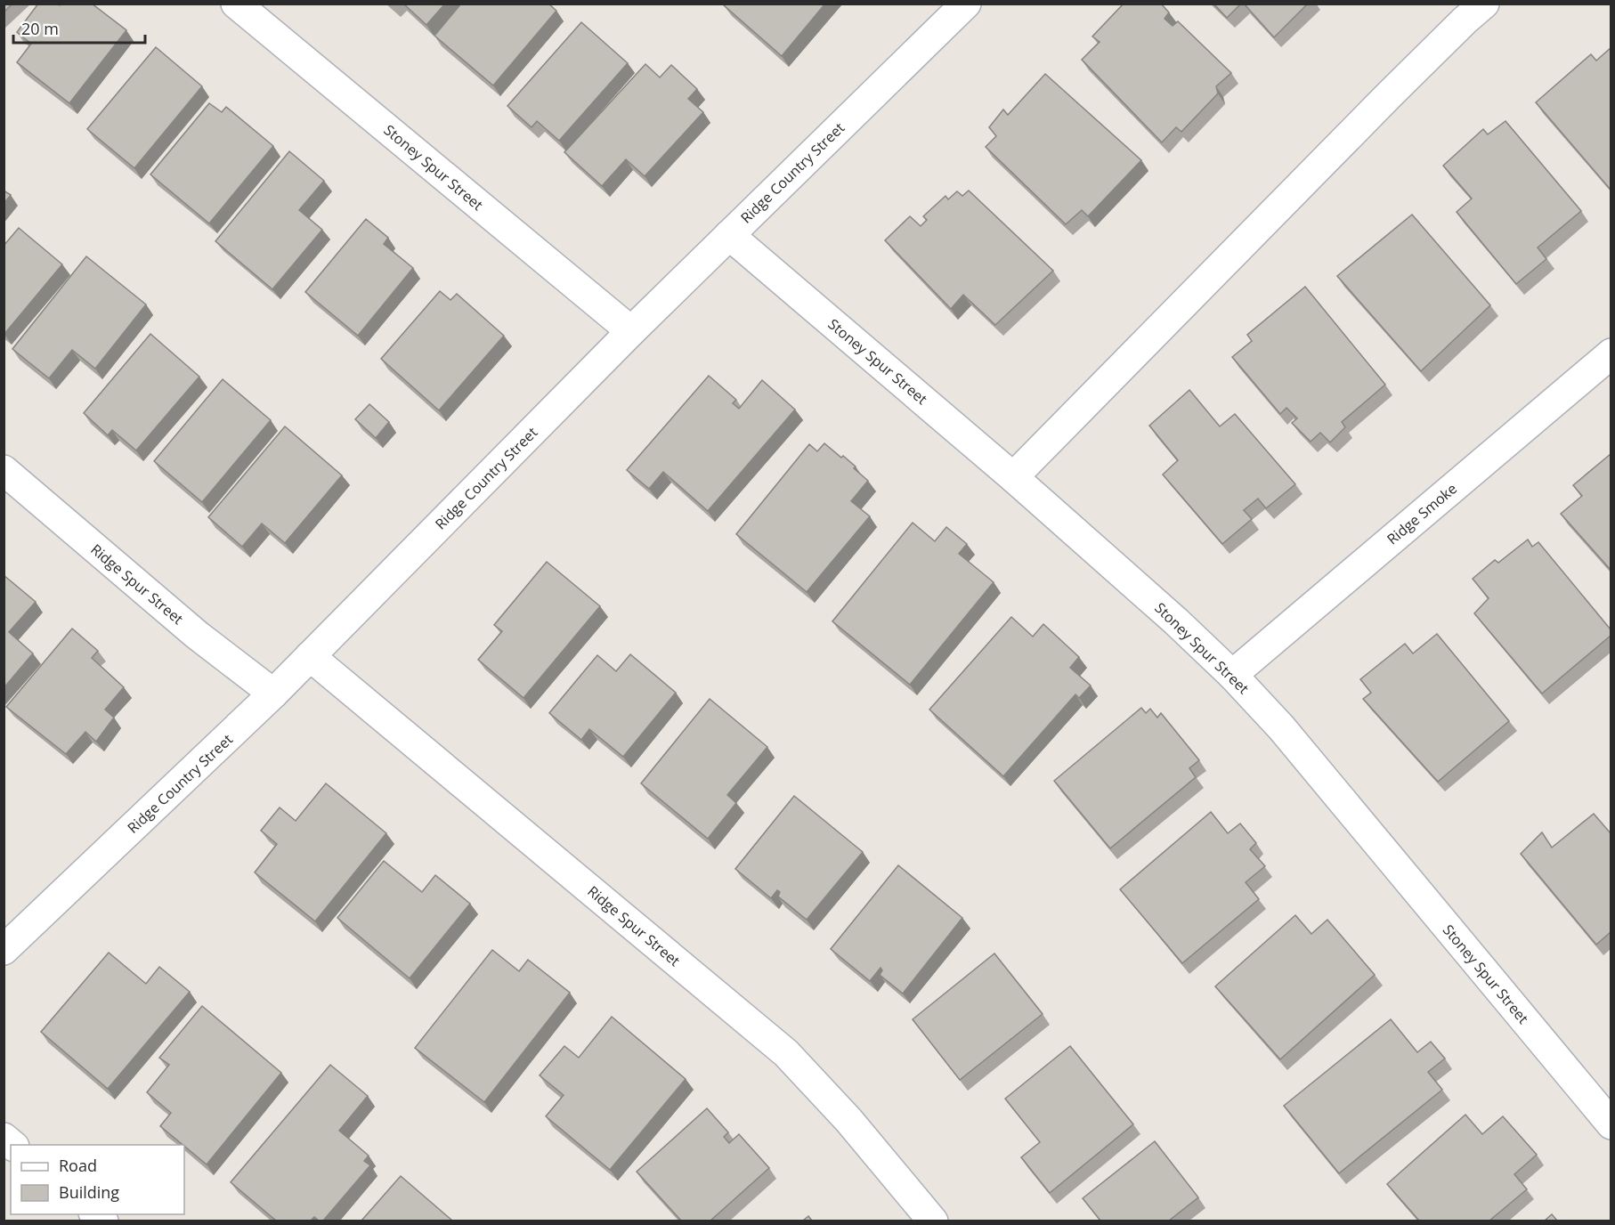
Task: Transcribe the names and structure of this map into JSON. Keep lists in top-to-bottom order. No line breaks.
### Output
{"streets":{"street":["Stoney Spur Street","Ridge Country Street","Ridge Smoke","Ridge Spur Street"]},"crossings":[["Stoney Spur Street","Ridge Country Street"],["Stoney Spur Street","Ridge Smoke"],["Ridge Country Street","Ridge Spur Street"]],"legend":["Road","Building"],"scale_bar":"20 m"}
